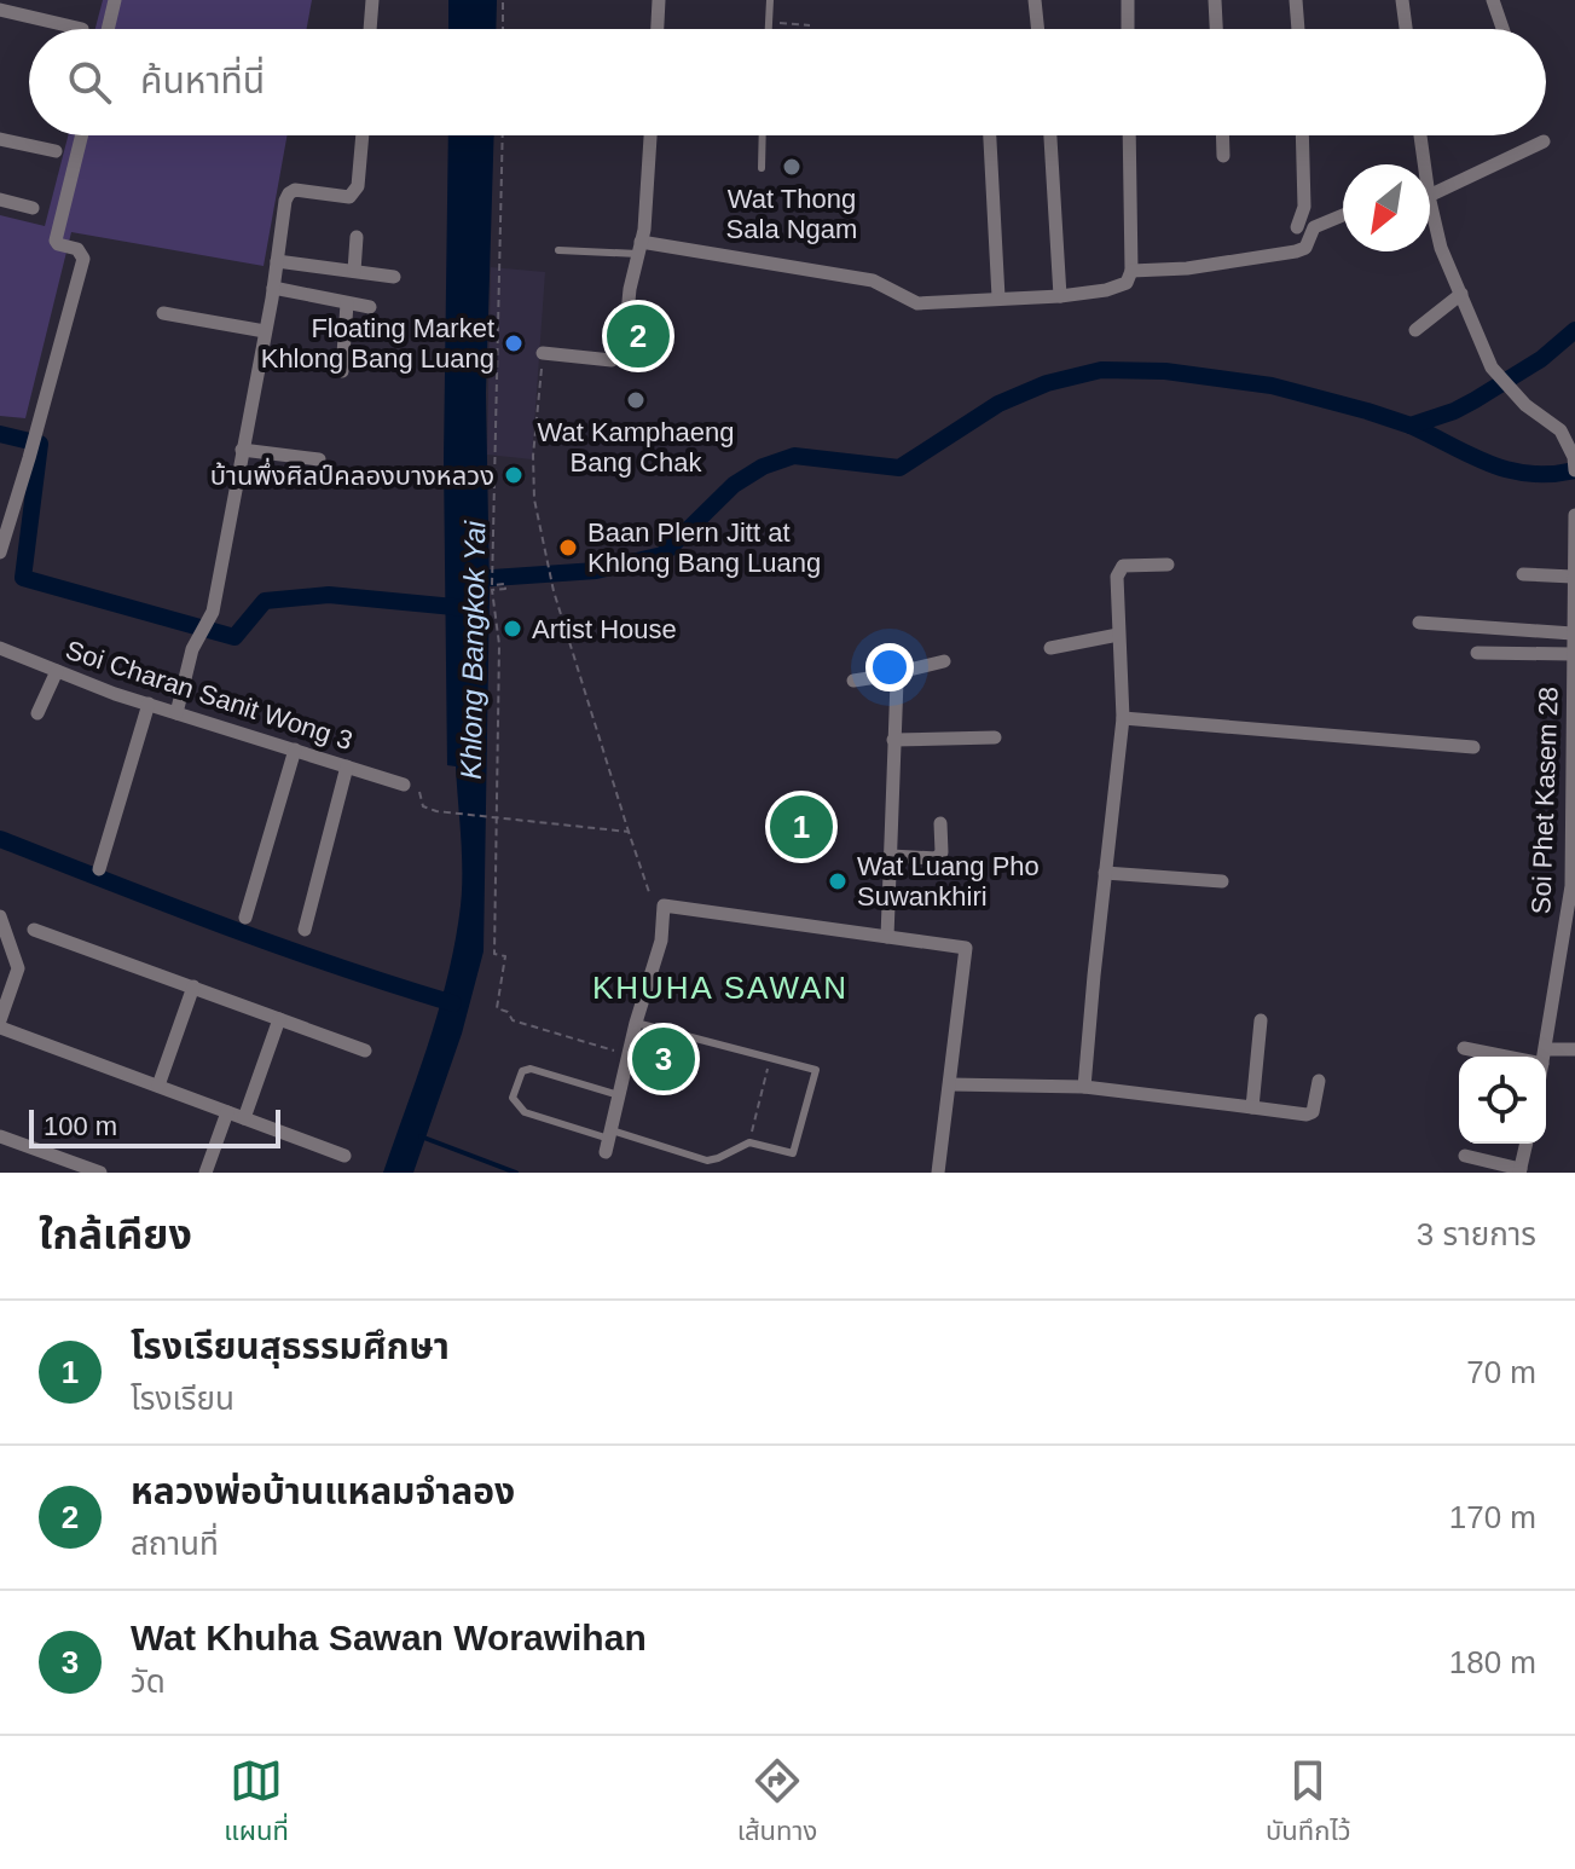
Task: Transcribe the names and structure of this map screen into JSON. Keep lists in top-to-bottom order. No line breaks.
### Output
{"streets":{"street":["Soi Charan Sanit Wong 3","Soi Phet Kasem 28"]},"districts":["KHUHA SAWAN"],"water":["Khlong Bangkok Yai"],"places":["Wat Thong Sala Ngam","Floating Market Khlong Bang Luang","Wat Kamphaeng Bang Chak","บ้านพึ่งศิลป์คลองบางหลวง","Baan Plern Jitt at Khlong Bang Luang","Artist House","Wat Luang Pho Suwankhiri"],"scale_bar":"100 m","north":"bottom left","page":{"search":"ค้นหาที่นี่","pins":["2","1","3"],"scale":"100 m","heading":["ใกล้เคียง","3 รายการ"],"list":[{"mark":"1","name":"โรงเรียนสุธรรมศึกษา","note":"โรงเรียน","value":"70 m"},{"mark":"2","name":"หลวงพ่อบ้านแหลมจำลอง","note":"สถานที่","value":"170 m"},{"mark":"3","name":"Wat Khuha Sawan Worawihan","note":"วัด","value":"180 m"}],"nav":["แผนที่","เส้นทาง","บันทึกไว้"]}}
